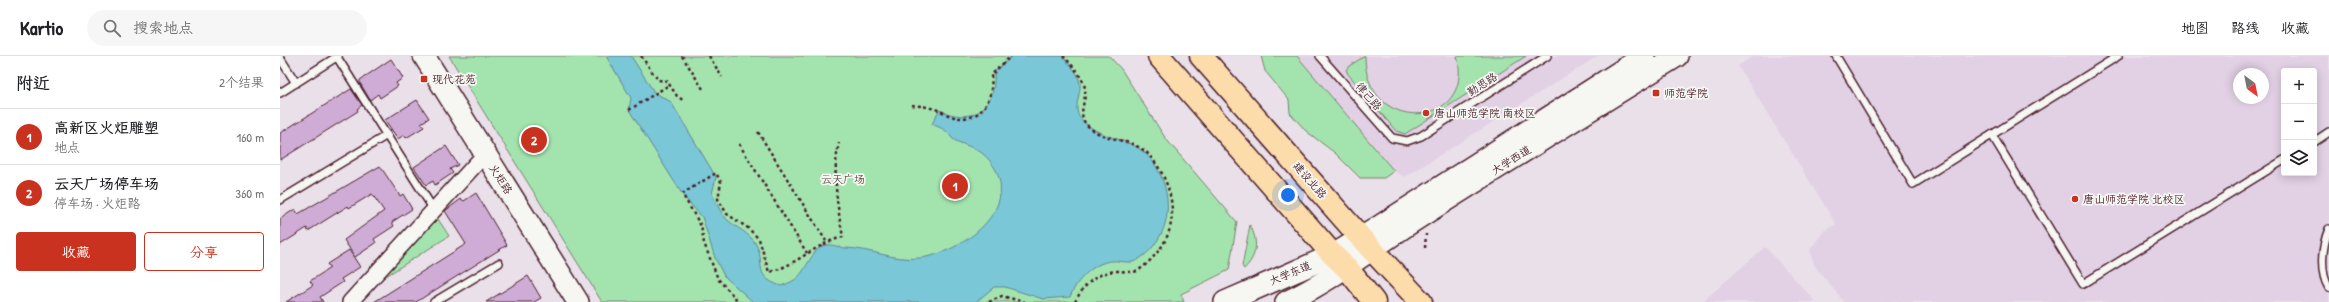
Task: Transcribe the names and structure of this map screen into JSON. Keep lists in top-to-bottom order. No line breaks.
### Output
{"streets":{"main road":["大学西道","火炬路","建设北路","大学东道"],"lane":["勤思路","律己路"]},"crossings":[["勤思路","律己路"],["大学西道","建设北路"],["大学西道","大学东道"]],"parks":["云天广场"],"places":{"transit":["现代花苑","师范学院"],"other":["唐山师范学院 南校区","唐山师范学院 北校区"]},"north":"bottom right","page":{"header":"Kartio","search":"搜索地点","nav":["地图","路线","收藏"],"heading":["附近","2个结果"],"map_buttons":["+","−"],"list":[{"mark":"1","name":"高新区火炬雕塑","note":"地点","value":"160 m"},{"mark":"2","name":"云天广场停车场","note":"停车场 · 火炬路","value":"360 m"}],"pins":["2","1"],"buttons":["收藏","分享"]}}
